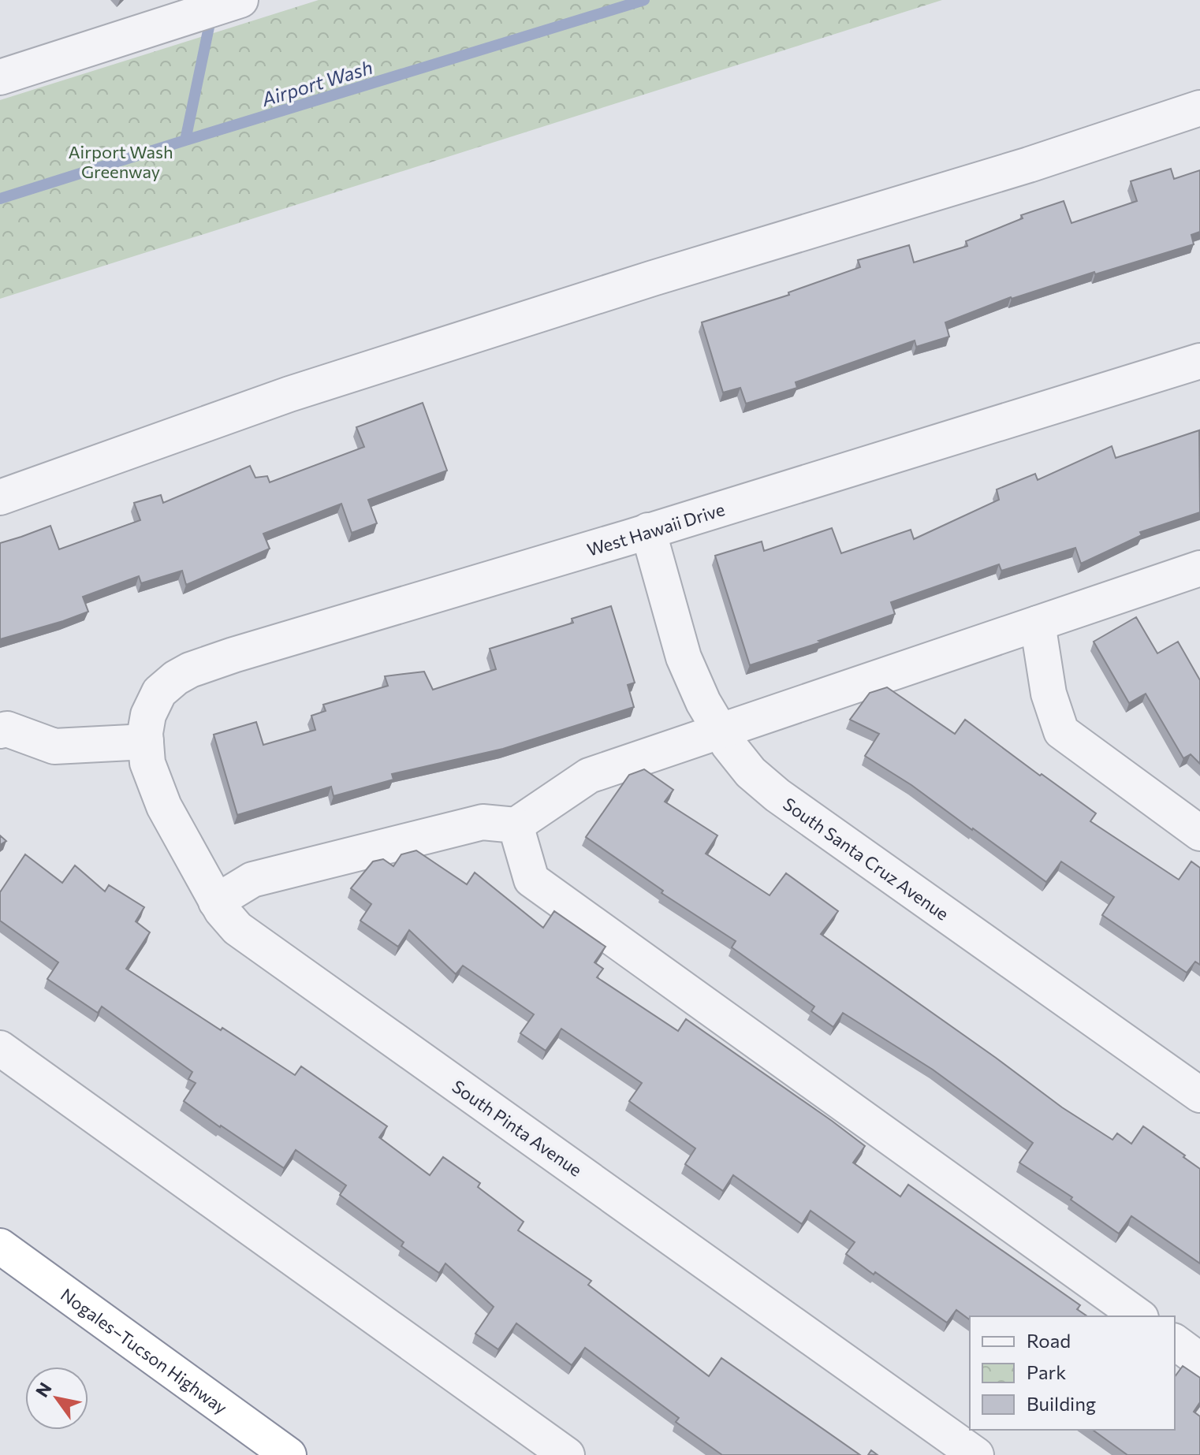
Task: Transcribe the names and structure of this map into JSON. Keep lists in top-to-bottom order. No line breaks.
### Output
{"streets":{"highway":["Nogales–Tucson Highway"],"street":["West Hawaii Drive","South Santa Cruz Avenue","South Pinta Avenue"]},"crossings":[["West Hawaii Drive","South Santa Cruz Avenue"],["West Hawaii Drive","South Pinta Avenue"]],"water":["Airport Wash"],"parks":["Airport Wash Greenway"],"legend":["Road","Park","Building"],"north":"top left"}
